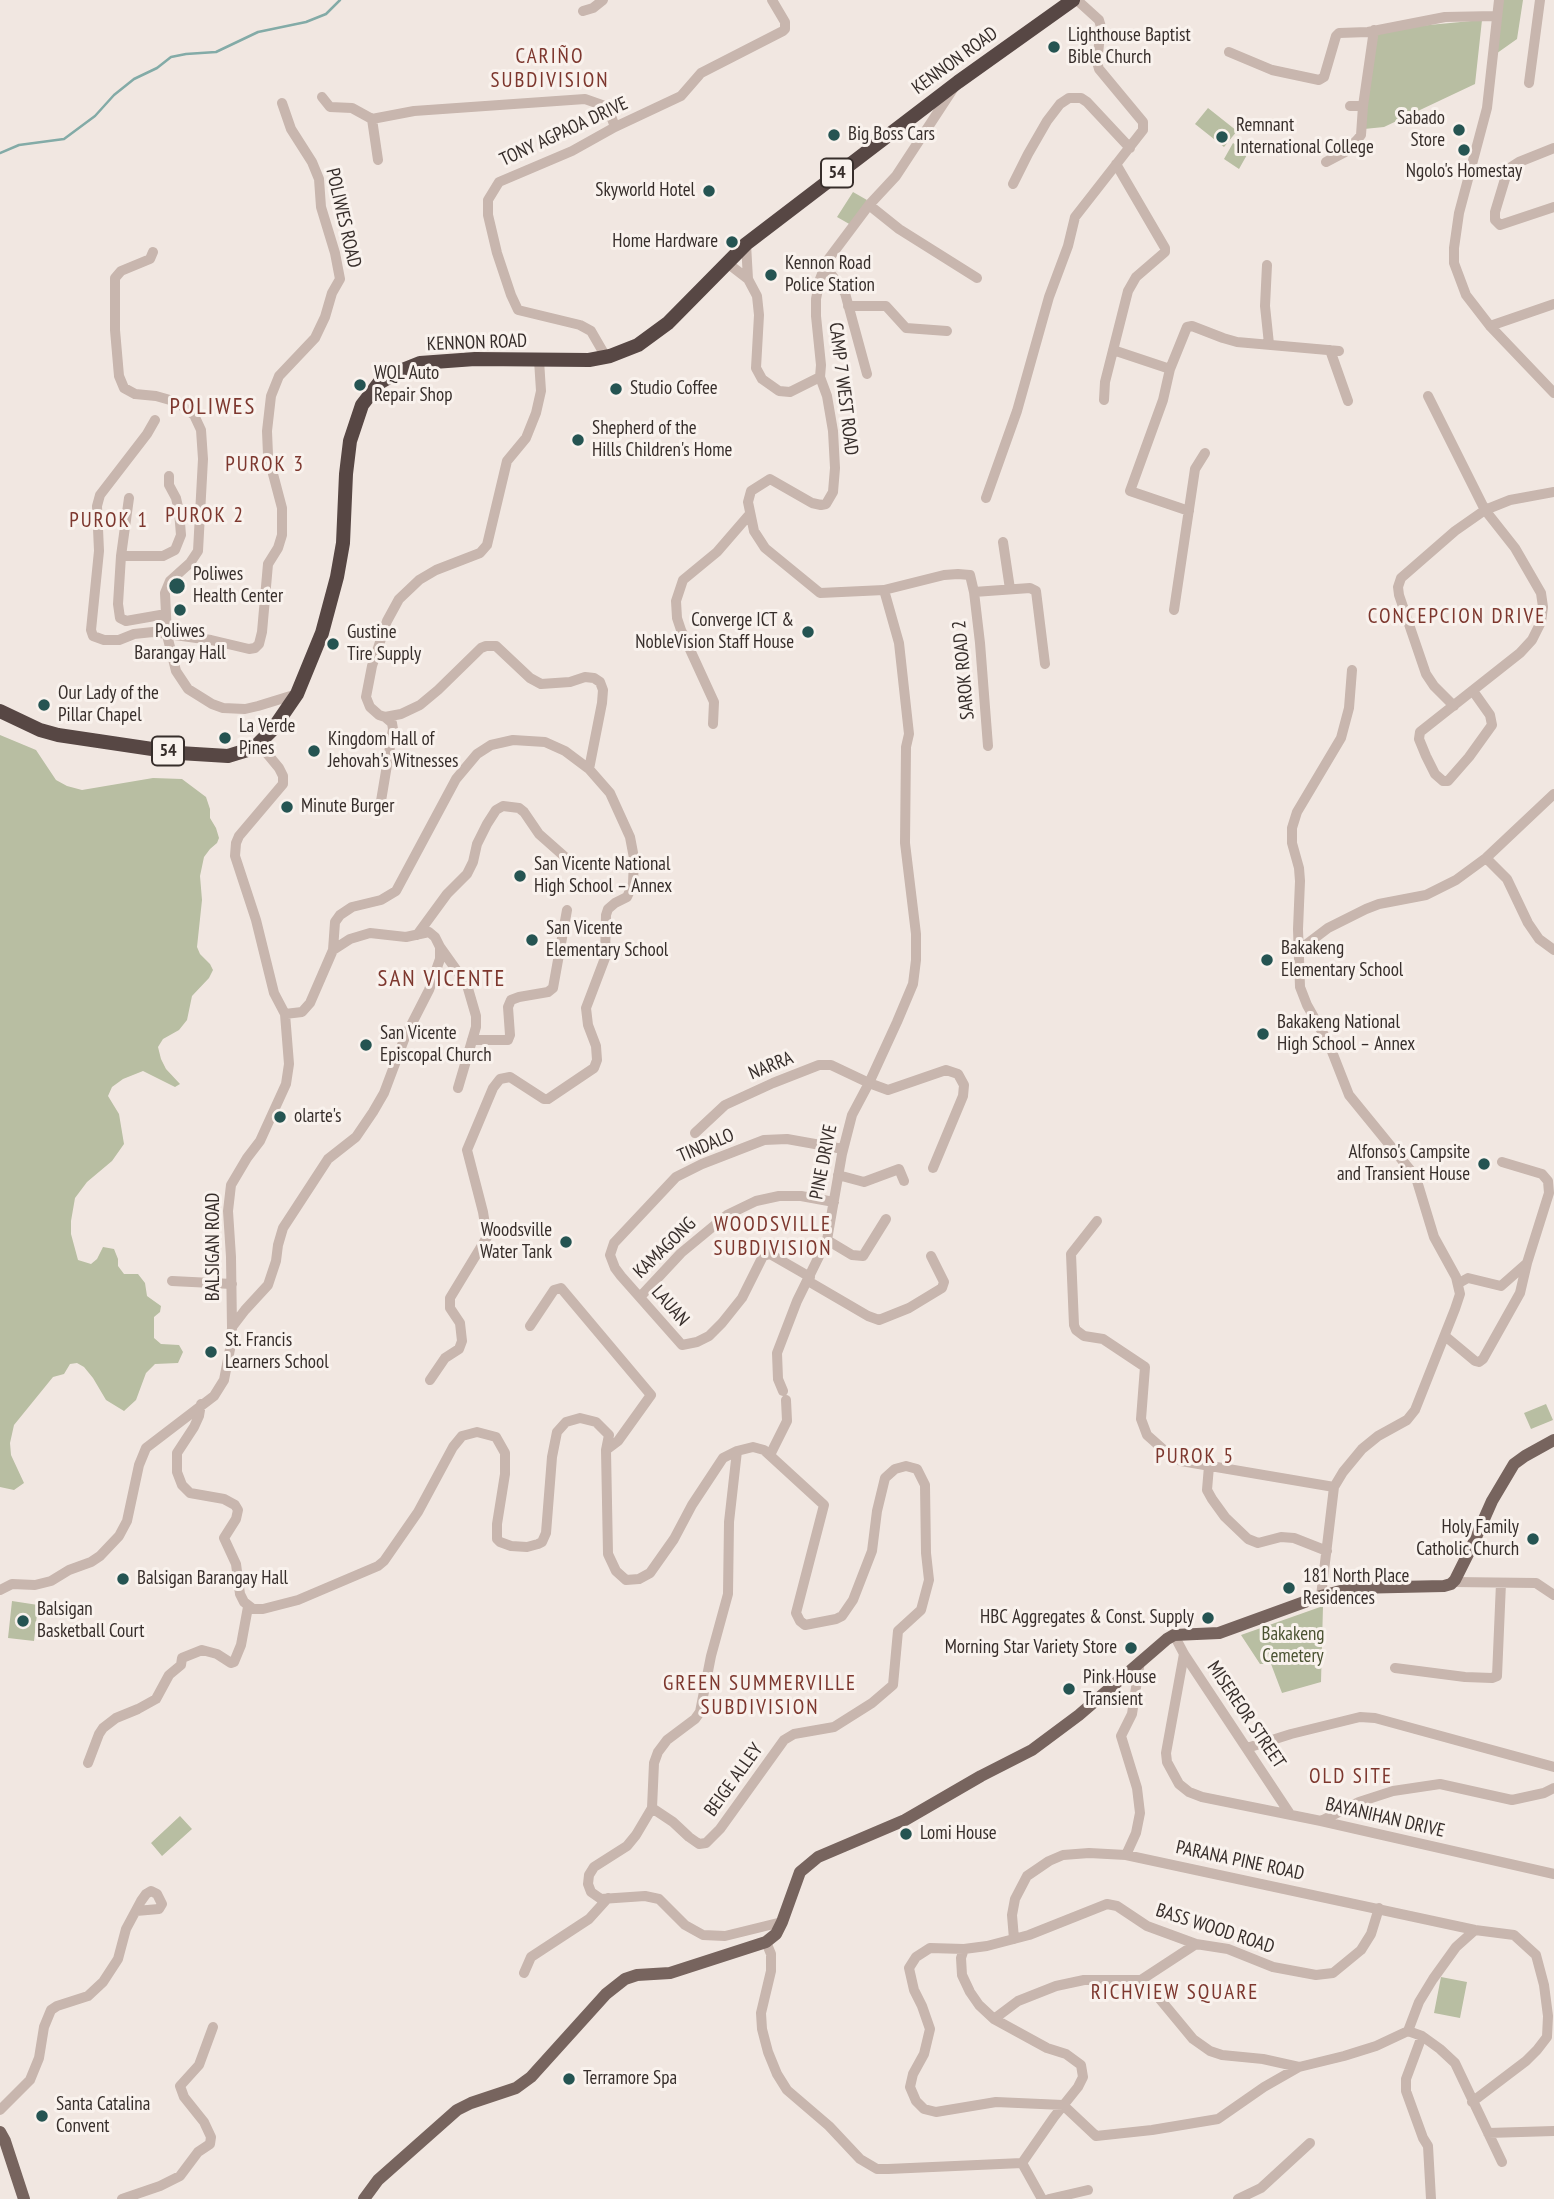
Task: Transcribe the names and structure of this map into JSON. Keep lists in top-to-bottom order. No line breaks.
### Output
{"streets":{"highway":["KENNON ROAD","54"],"street":["TONY AGPAOA DRIVE","POLIWES ROAD","CAMP 7 WEST ROAD","SAROK ROAD 2","NARRA","TINDALO","PINE DRIVE","BALSIGAN ROAD","KAMAGONG","LAUAN","MISEREOR STREET","BEIGE ALLEY","BAYANIHAN DRIVE","PARANA PINE ROAD","BASS WOOD ROAD"]},"crossings":[["KENNON ROAD","TONY AGPAOA DRIVE"],["KENNON ROAD","54"],["KENNON ROAD","CAMP 7 WEST ROAD"],["KENNON ROAD","BALSIGAN ROAD"],["54","BALSIGAN ROAD"],["NARRA","PINE DRIVE"],["TINDALO","PINE DRIVE"],["TINDALO","LAUAN"],["PINE DRIVE","KAMAGONG"],["PINE DRIVE","LAUAN"],["PINE DRIVE","BEIGE ALLEY"],["KAMAGONG","LAUAN"],["MISEREOR STREET","BAYANIHAN DRIVE"],["PARANA PINE ROAD","BASS WOOD ROAD"]],"districts":["CARIÑO SUBDIVISION","POLIWES","PUROK 3","PUROK 2","PUROK 1","CONCEPCION DRIVE","SAN VICENTE","WOODSVILLE SUBDIVISION","PUROK 5","GREEN SUMMERVILLE SUBDIVISION","OLD SITE","RICHVIEW SQUARE"],"parks":["Bakakeng Cemetery"],"places":["Lighthouse Baptist Bible Church","Sabado Store","Big Boss Cars","Remnant International College","Ngolo's Homestay","Skyworld Hotel","Home Hardware","Kennon Road Police Station","WQL Auto Repair Shop","Studio Coffee","Shepherd of the Hills Children's Home","Poliwes Health Center","Poliwes Barangay Hall","Converge ICT & NobleVision Staff House","Gustine Tire Supply","Our Lady of the Pillar Chapel","La Verde Pines","Kingdom Hall of Jehovah's Witnesses","Minute Burger","San Vicente National High School – Annex","San Vicente Elementary School","Bakakeng Elementary School","Bakakeng National High School – Annex","San Vicente Episcopal Church","olarte's","Alfonso's Campsite and Transient House","Woodsville Water Tank","St. Francis Learners School","Holy Family Catholic Church","Balsigan Barangay Hall","181 North Place Residences","HBC Aggregates & Const. Supply","Balsigan Basketball Court","Morning Star Variety Store","Pink House Transient","Lomi House","Terramore Spa","Santa Catalina Convent"]}
